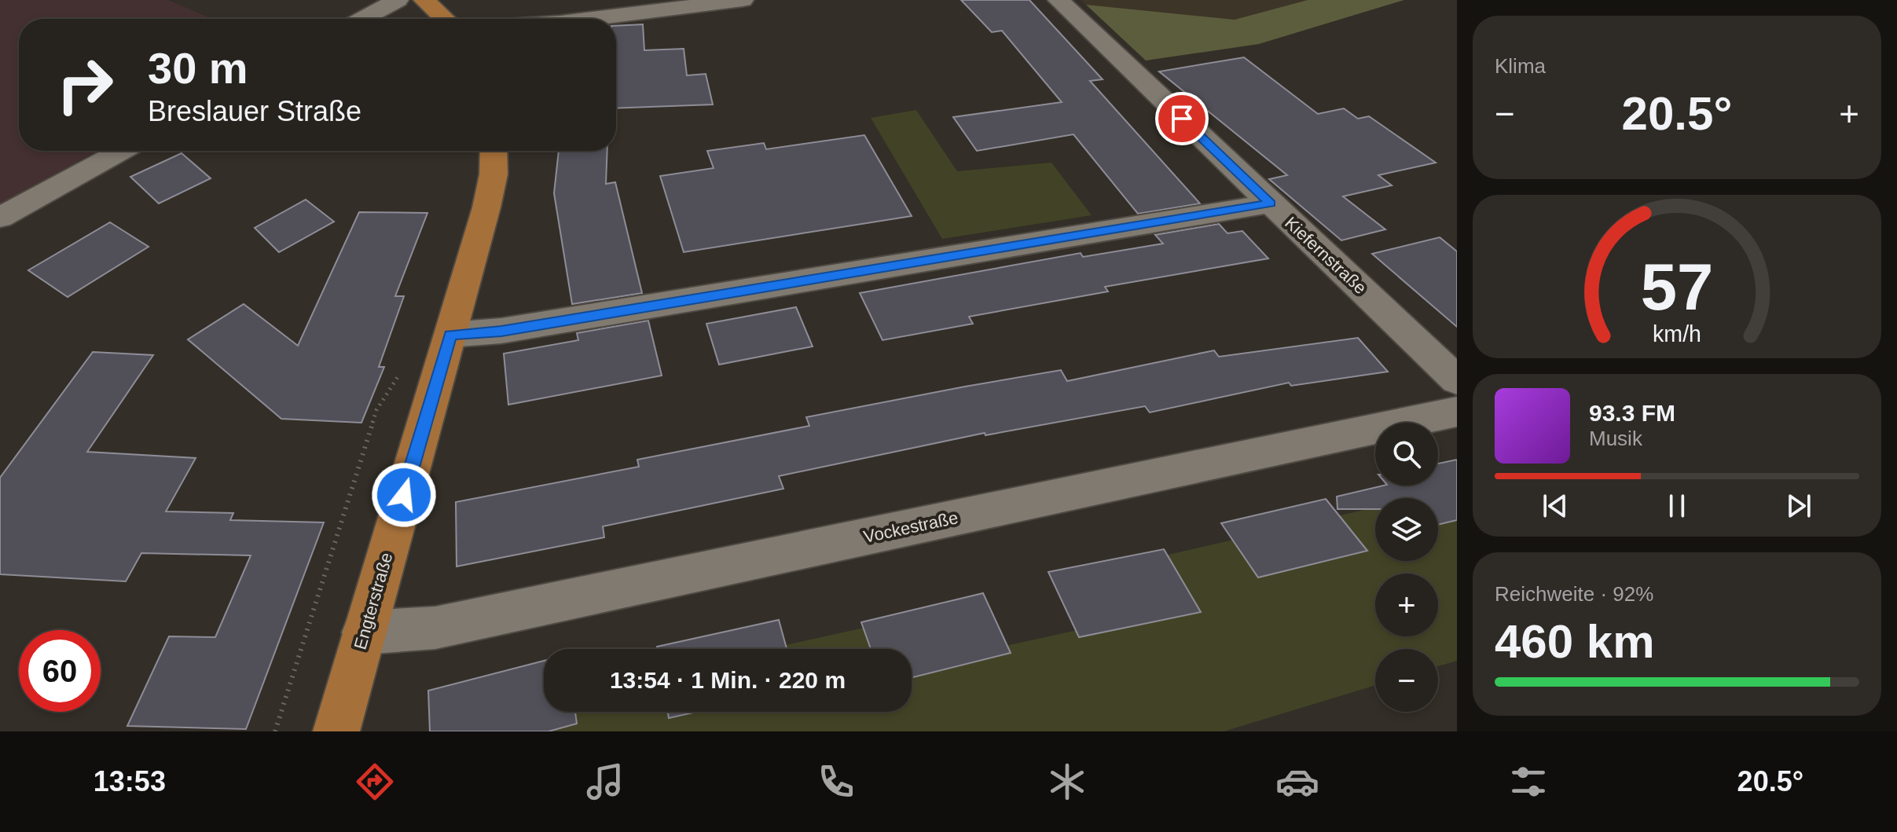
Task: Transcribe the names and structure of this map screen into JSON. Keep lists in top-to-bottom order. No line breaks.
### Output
{"streets":{"main road":["Engterstraße"],"street":["Kiefernstraße","Vockestraße"]},"crossings":[["Vockestraße","Engterstraße"]],"page":{"tile":["Klima",["Reichweite · 92%","460 km"]],"turn":["30 m","Breslauer Straße"],"heat":["−","20.5°","+"],"song":["93.3 FM","Musik"],"map_buttons":["+","−"],"limit":"60","trip":"13:54 · 1 Min. · 220 m","tabs":["13:53","20.5°"],"gauge":["57","km/h"]}}
